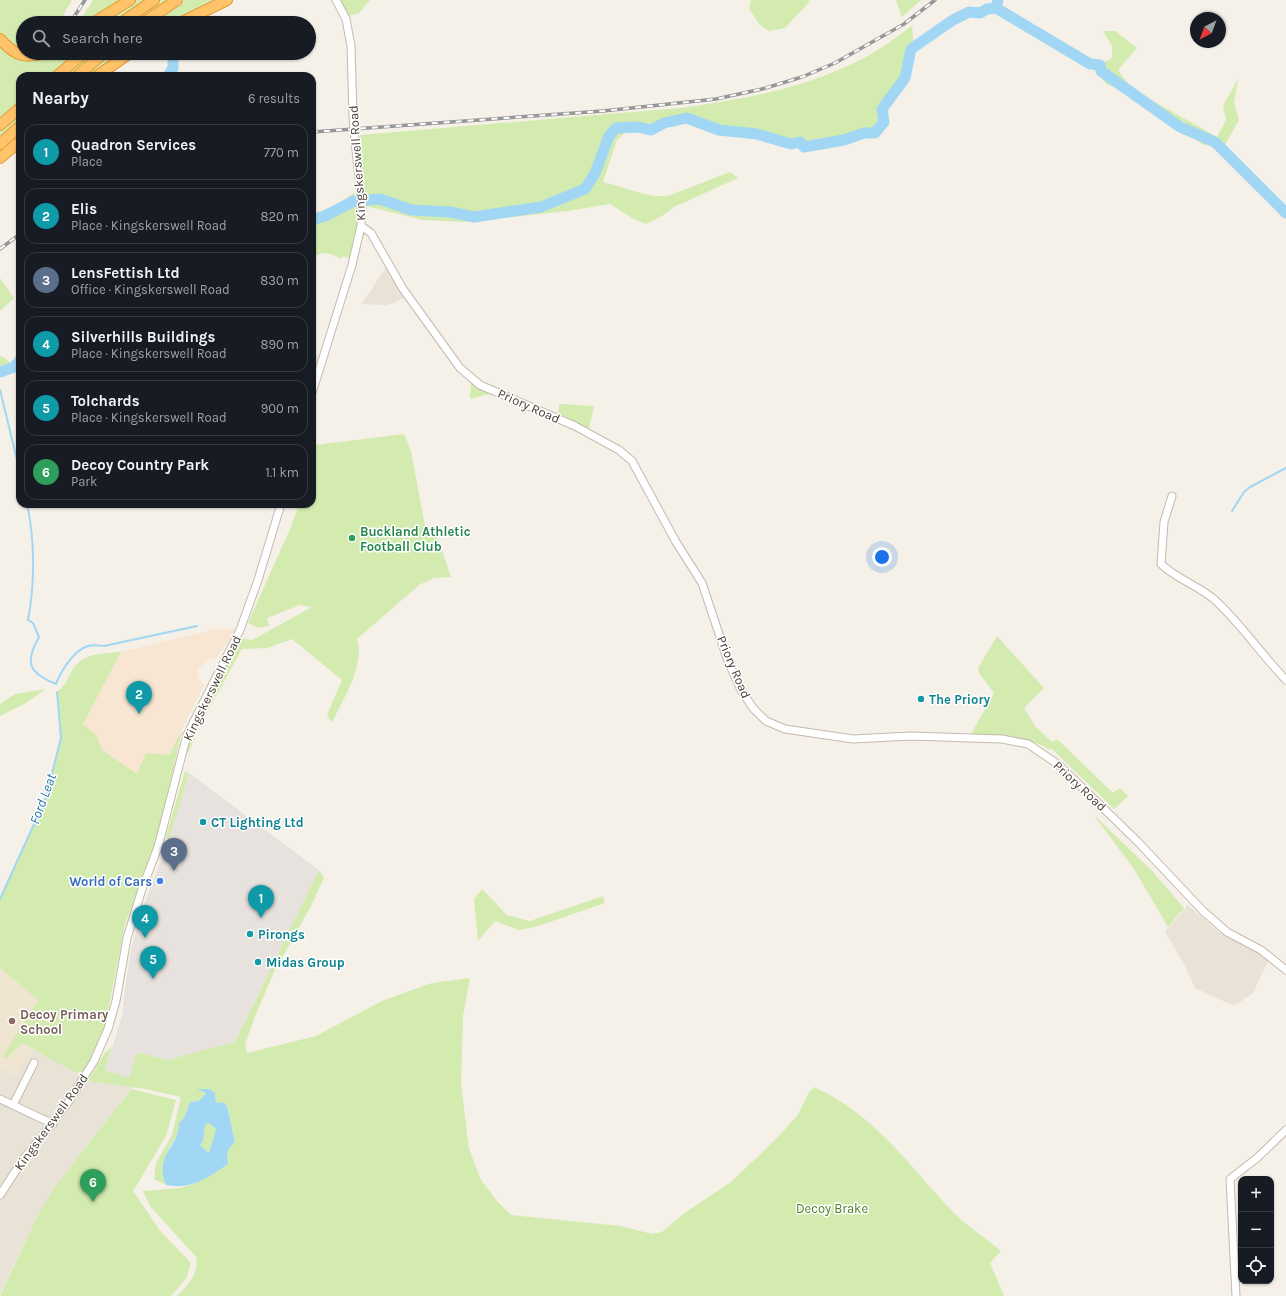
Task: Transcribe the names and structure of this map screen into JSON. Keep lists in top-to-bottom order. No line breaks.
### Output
{"streets":{"street":["Kingskerswell Road","Priory Road"]},"crossings":[["Kingskerswell Road","Priory Road"]],"water":["Ford Leat"],"parks":["Decoy Brake"],"places":["Buckland Athletic Football Club","The Priory","CT Lighting Ltd","World of Cars","Pirongs","Midas Group","Decoy Primary School"],"north":"bottom left","page":{"search":"Search here","heading":["Nearby","6 results"],"list":[{"mark":"1","name":"Quadron Services","note":"Place","value":"770 m"},{"mark":"2","name":"Elis","note":"Place · Kingskerswell Road","value":"820 m"},{"mark":"3","name":"LensFettish Ltd","note":"Office · Kingskerswell Road","value":"830 m"},{"mark":"4","name":"Silverhills Buildings","note":"Place · Kingskerswell Road","value":"890 m"},{"mark":"5","name":"Tolchards","note":"Place · Kingskerswell Road","value":"900 m"},{"mark":"6","name":"Decoy Country Park","note":"Park","value":"1.1 km"}],"pins":["2","3","1","4","5","6"],"map_buttons":["+","−"]}}
